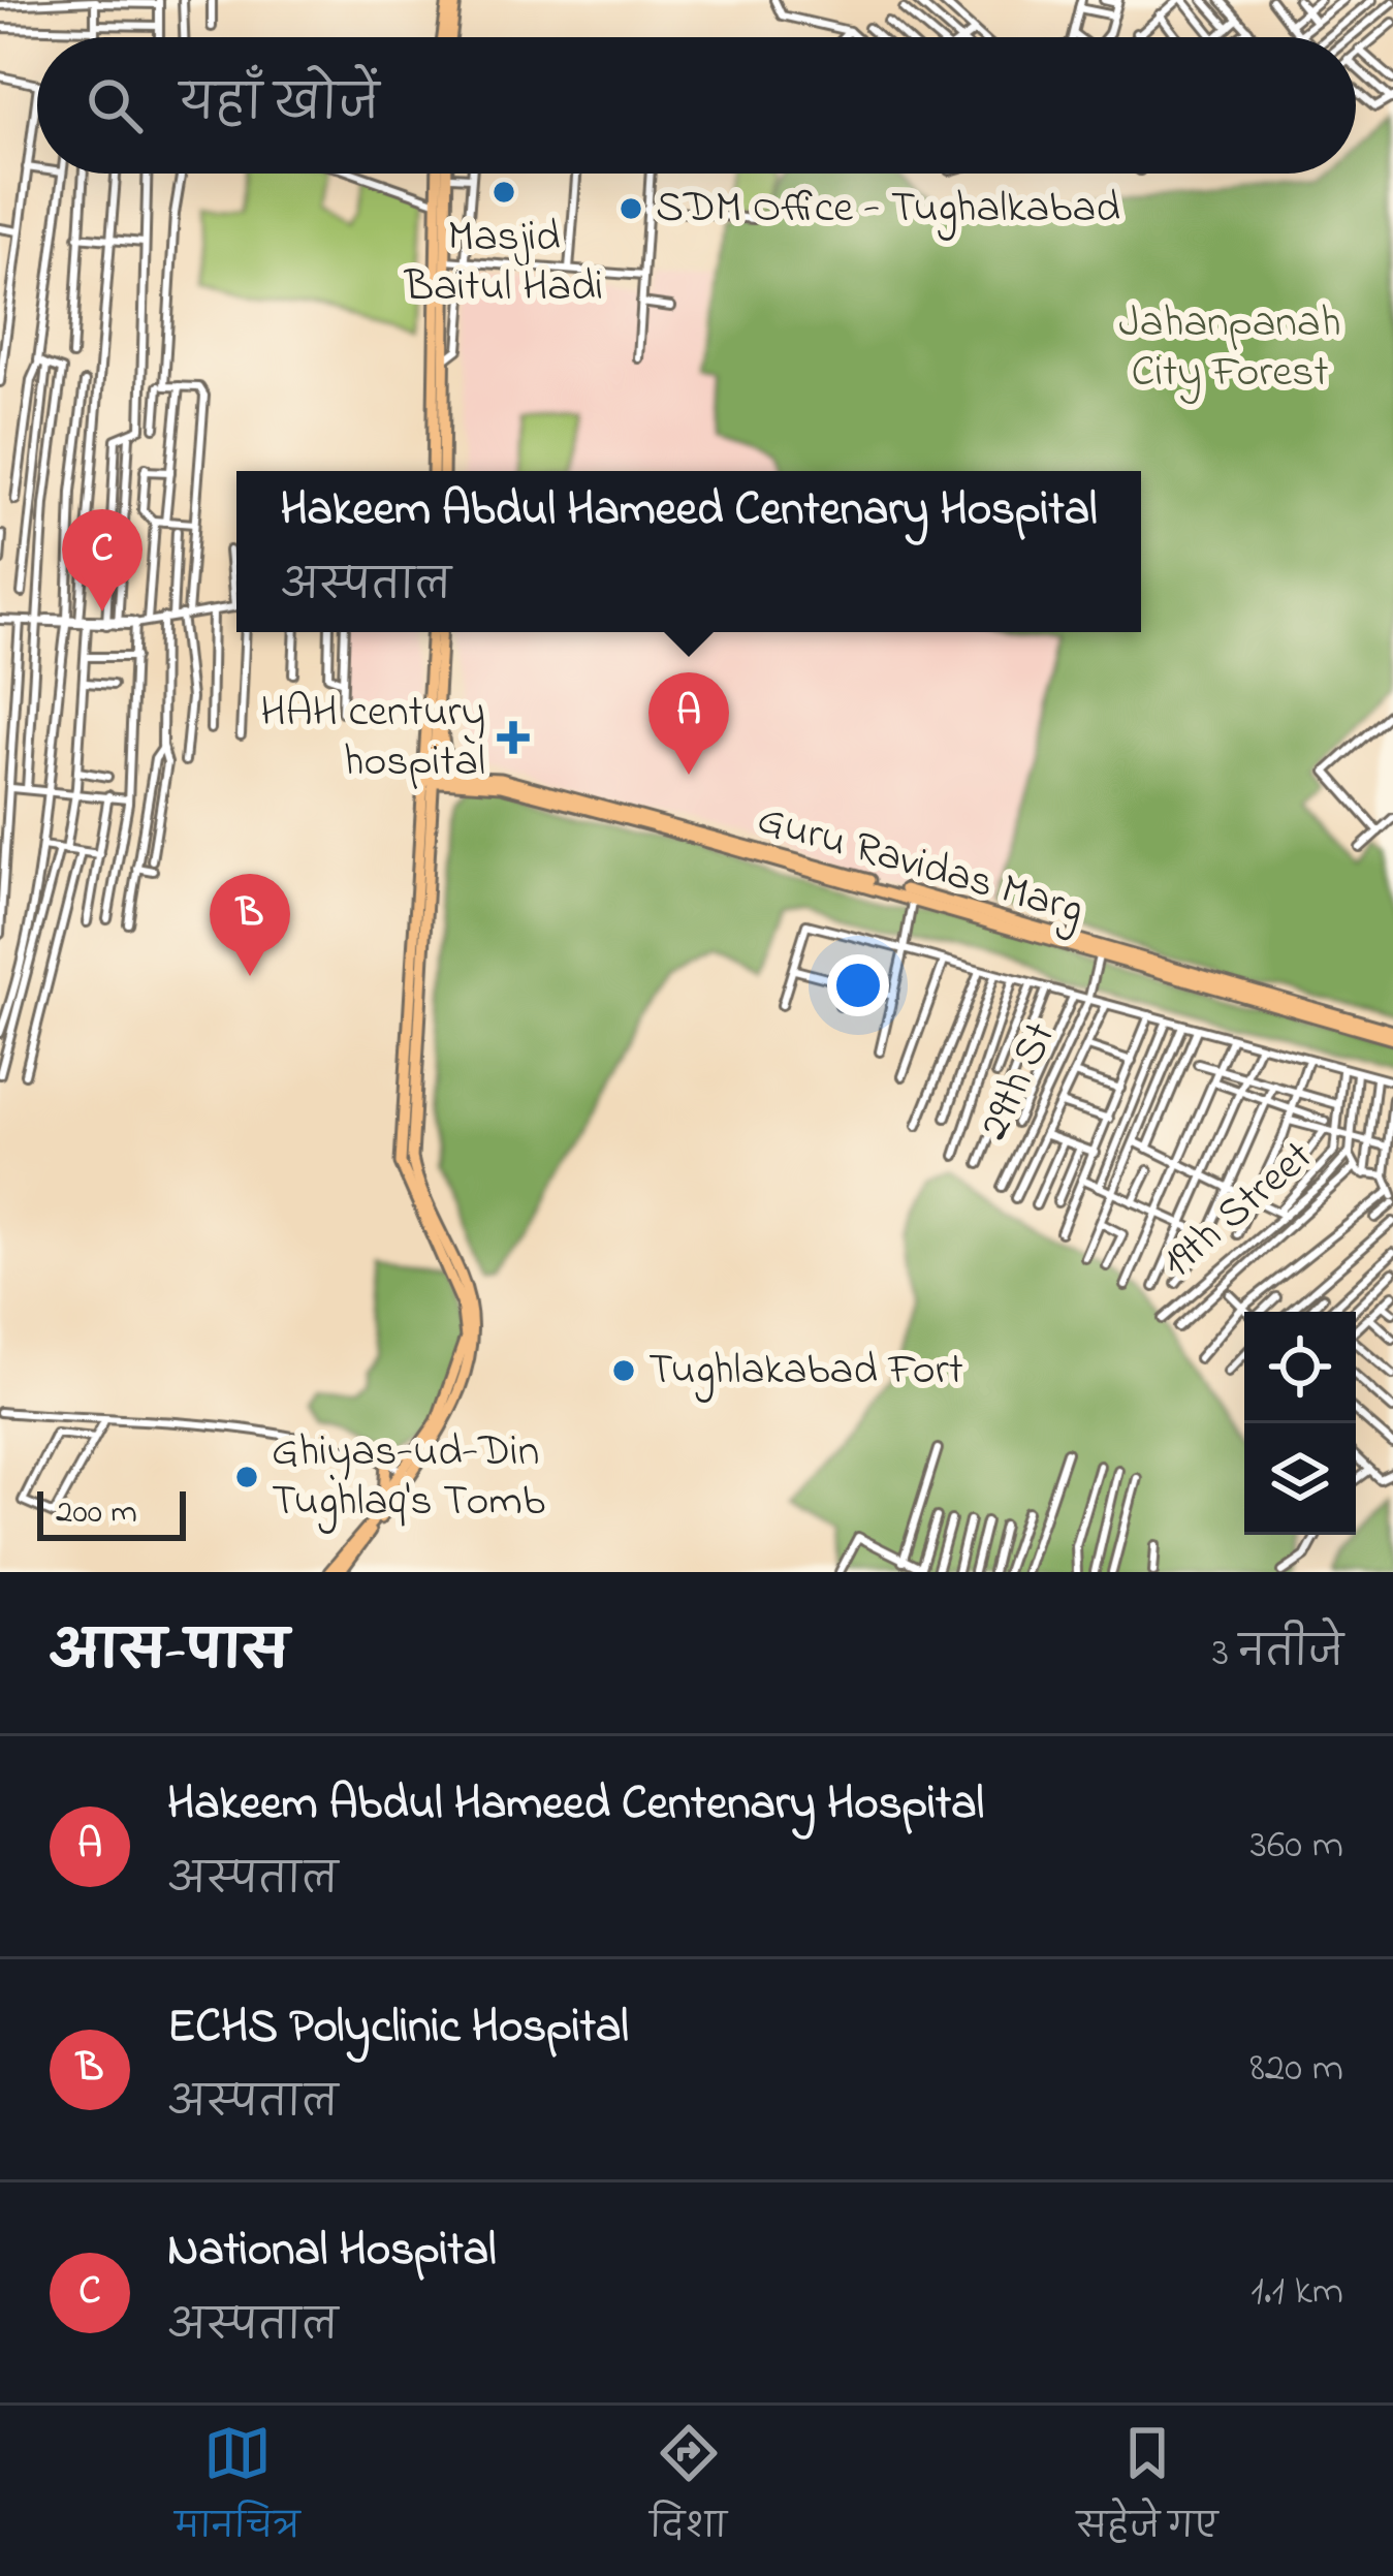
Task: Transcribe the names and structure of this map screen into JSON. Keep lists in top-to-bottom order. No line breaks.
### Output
{"streets":{"main road":["Guru Ravidas Marg"],"street":["29th St","19th Street"]},"crossings":[["Guru Ravidas Marg","29th St"]],"parks":["Jahanpanah City Forest"],"places":{"other":["Masjid Baitul Hadi","SDM Office - Tughalkabad","Tughlakabad Fort","Ghiyas-ud-Din Tughlaq's Tomb"],"health":["HAH century hospital"]},"scale_bar":"200 m","page":{"search":"यहाँ खोजें","popup":["Hakeem Abdul Hameed Centenary Hospital","अस्पताल"],"pins":["C","A","B"],"scale":"200 m","heading":["आस-पास","3 नतीजे"],"list":[{"mark":"A","name":"Hakeem Abdul Hameed Centenary Hospital","note":"अस्पताल","value":"360 m"},{"mark":"B","name":"ECHS Polyclinic Hospital","note":"अस्पताल","value":"820 m"},{"mark":"C","name":"National Hospital","note":"अस्पताल","value":"1.1 km"}],"nav":["मानचित्र","दिशा","सहेजे गए"]}}
